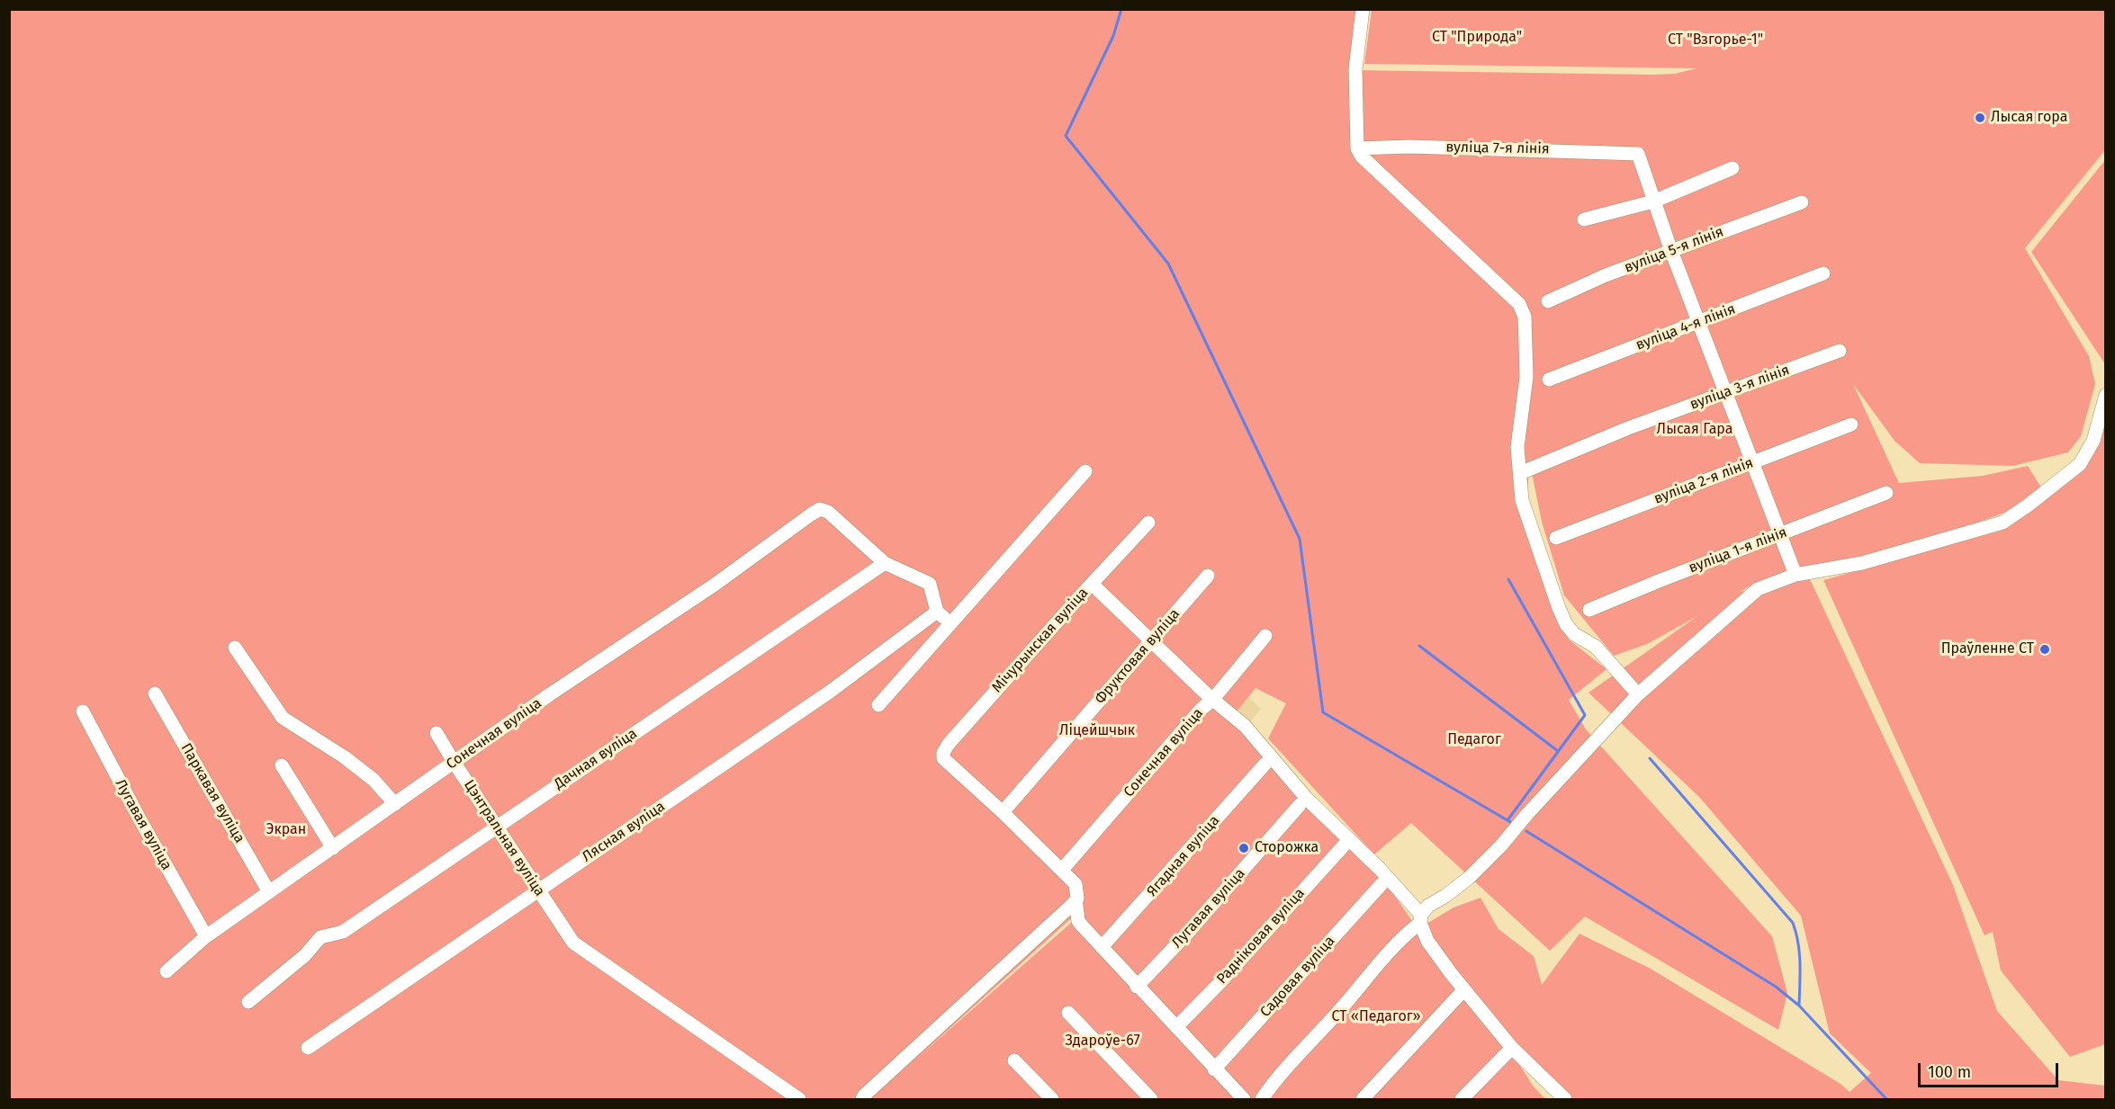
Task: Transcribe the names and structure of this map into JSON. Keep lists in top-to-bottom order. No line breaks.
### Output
{"streets":{"street":["вуліца 7-я лінія","вуліца 5-я лінія","вуліца 4-я лінія","вуліца 3-я лінія","вуліца 2-я лінія","вуліца 1-я лінія","Мічурынская вуліца","Фруктовая вуліца","Сонечная вуліца","Дачная вуліца","Паркавая вуліца","Лугавая вуліца","Лясная вуліца","Цэнтральная вуліца","Ягадная вуліца","Радніковая вуліца","Садовая вуліца"]},"crossings":[["Мічурынская вуліца","Фруктовая вуліца"],["Сонечная вуліца","Дачная вуліца"],["Сонечная вуліца","Паркавая вуліца"],["Сонечная вуліца","Лугавая вуліца"],["Сонечная вуліца","Цэнтральная вуліца"],["Дачная вуліца","Цэнтральная вуліца"],["Лясная вуліца","Цэнтральная вуліца"]],"parks":["СТ \"Природа\"","СТ \"Взгорье-1\"","Лысая Гара","Ліцейшчык","Педагог","Экран","СТ «Педагог»","Здароўе-67"],"places":["Лысая гора","Праўленне СТ","Сторожка"],"scale_bar":"100 m"}
